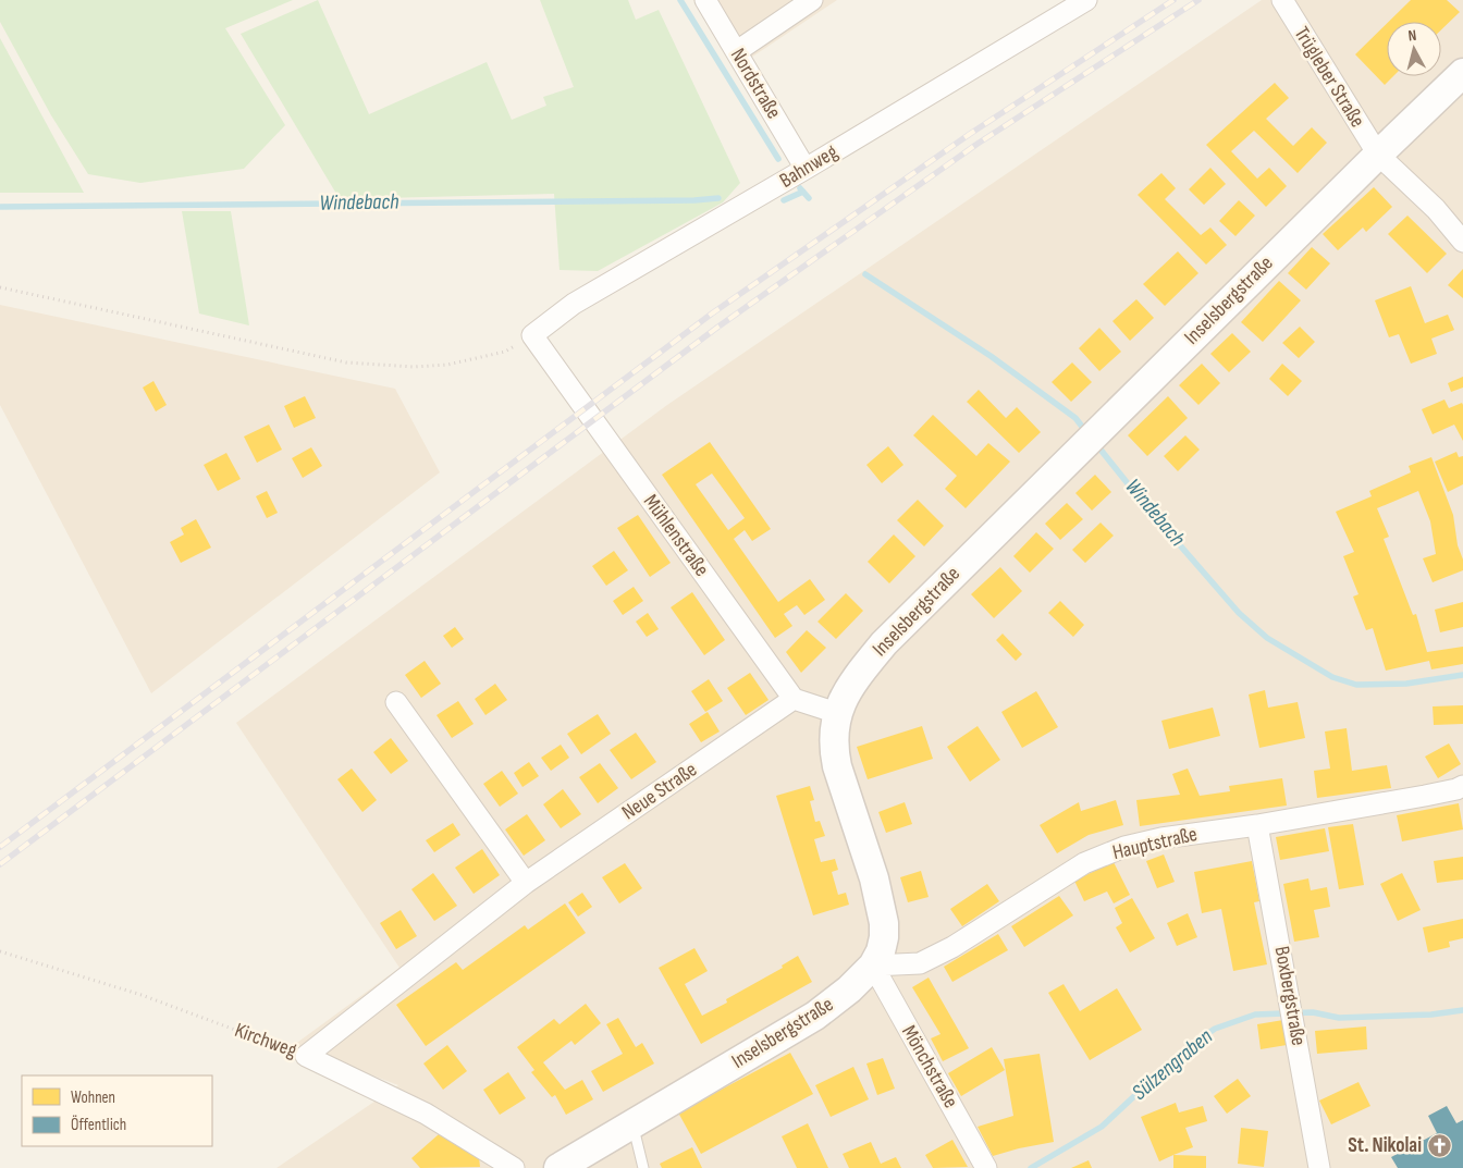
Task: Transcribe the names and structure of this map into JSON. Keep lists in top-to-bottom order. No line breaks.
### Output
{"streets":{"street":["Trügleber Straße","Nordstraße","Bahnweg","Inselsbergstraße","Mühlenstraße","Neue Straße","Hauptstraße","Boxbergstraße","Kirchweg","Mönchstraße"]},"crossings":[["Trügleber Straße","Inselsbergstraße"],["Nordstraße","Bahnweg"],["Bahnweg","Mühlenstraße"],["Inselsbergstraße","Hauptstraße"],["Inselsbergstraße","Mönchstraße"],["Mühlenstraße","Neue Straße"],["Neue Straße","Kirchweg"],["Hauptstraße","Boxbergstraße"],["Hauptstraße","Mönchstraße"]],"water":["Windebach","Sülzengraben"],"places":{"church":["St. Nikolai"]},"legend":["Wohnen","Öffentlich"],"north":"top"}
